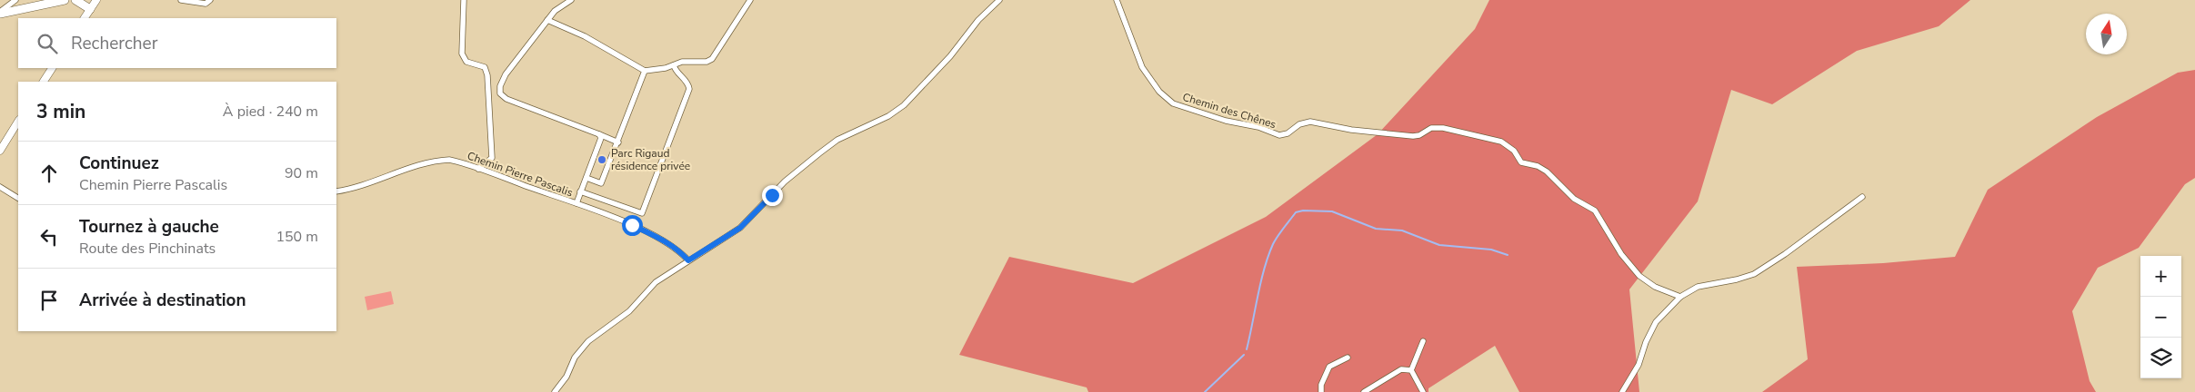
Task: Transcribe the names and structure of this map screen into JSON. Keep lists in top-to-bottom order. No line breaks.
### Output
{"streets":{"street":["Chemin des Chênes","Chemin Pierre Pascalis"]},"places":["Parc Rigaud résidence privée"],"north":"top","page":{"search":"Rechercher","heading":["3 min","À pied · 240 m"],"list":[["Continuez","Chemin Pierre Pascalis","90 m"],["Tournez à gauche","Route des Pinchinats","150 m"],"Arrivée à destination"],"map_buttons":["+","−"]}}
